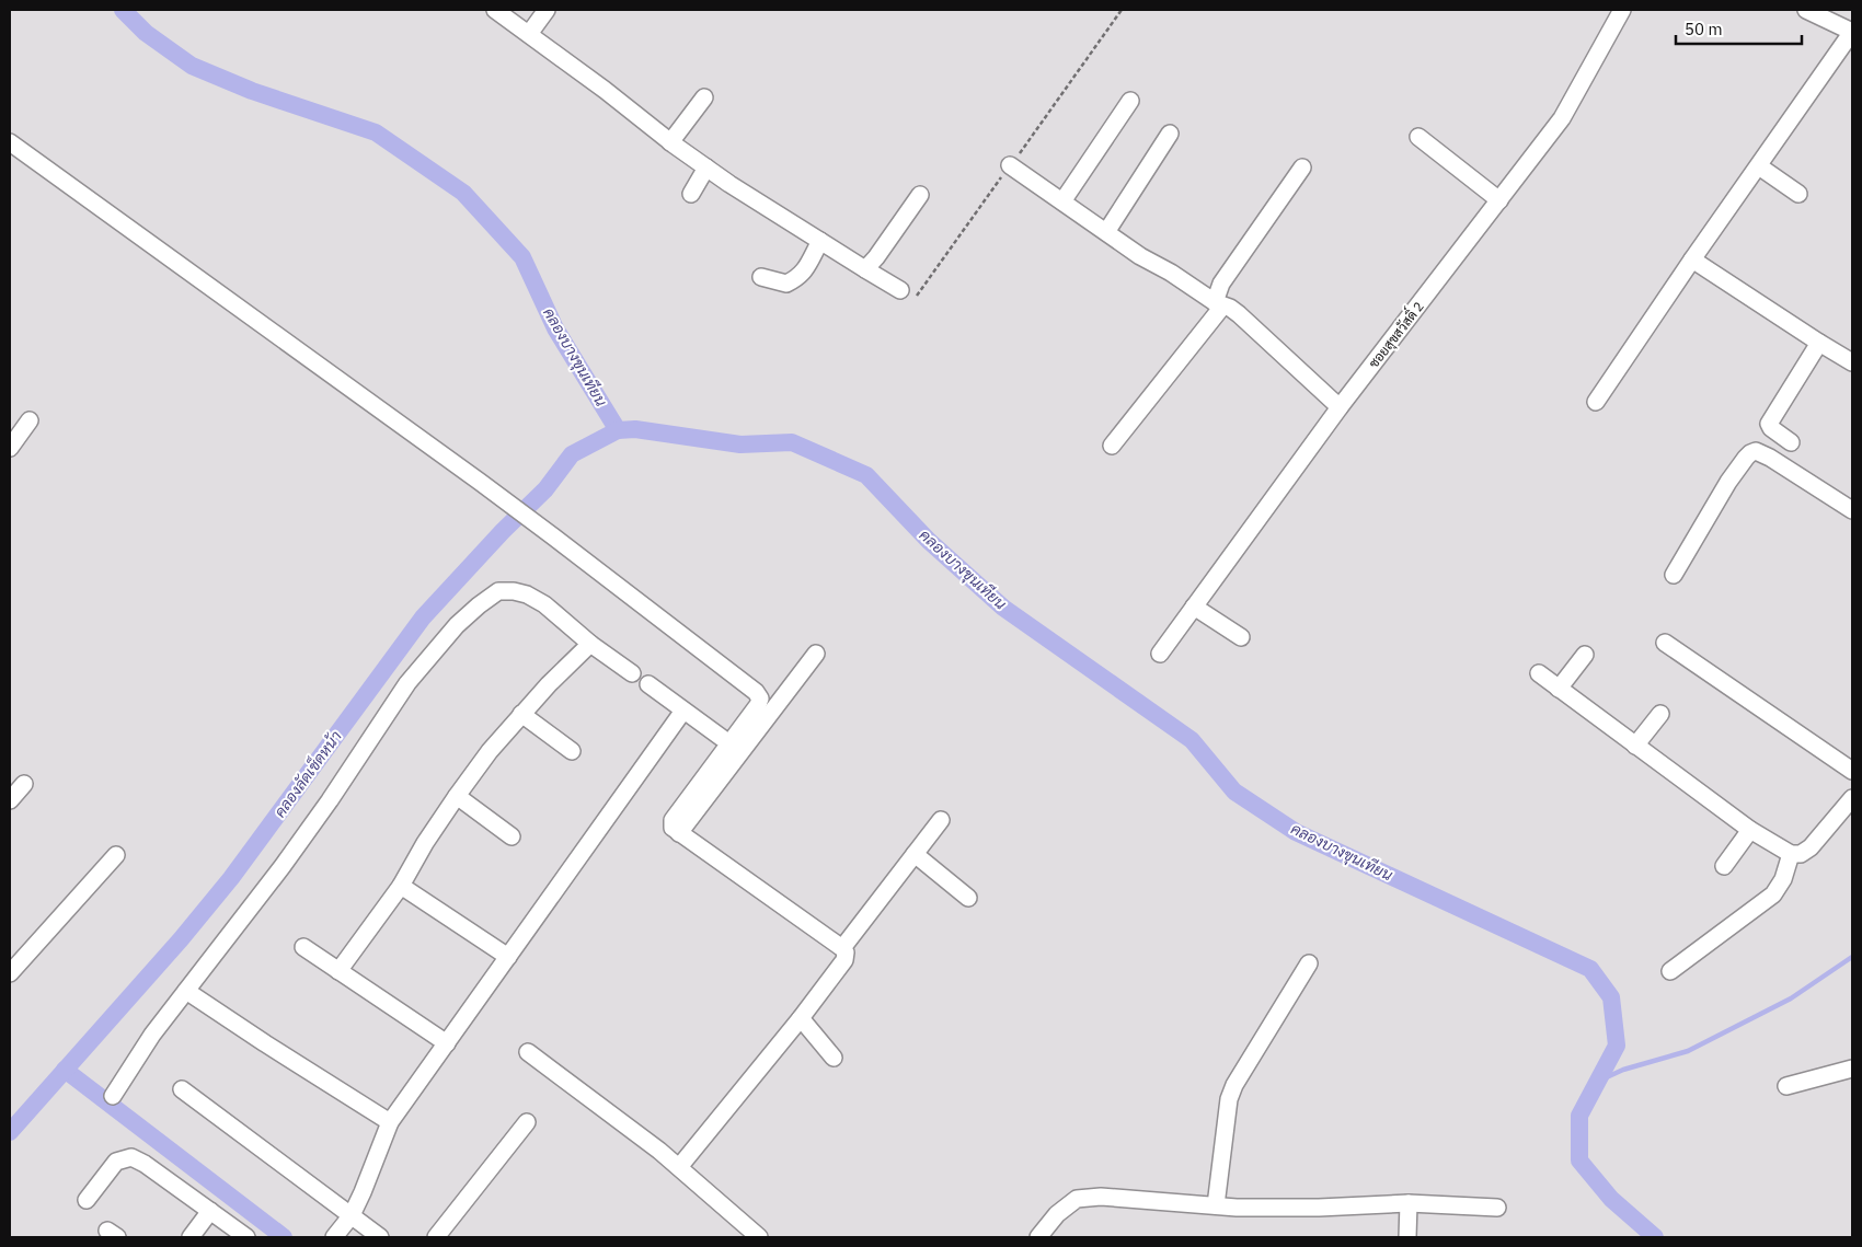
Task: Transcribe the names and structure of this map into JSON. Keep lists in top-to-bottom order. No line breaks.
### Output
{"streets":{"street":["ซอยสุขสวัสดิ์ 2"]},"water":["คลองบางขุนเทียน","คลองลัดเช็ดหน้า"],"scale_bar":"50 m"}
